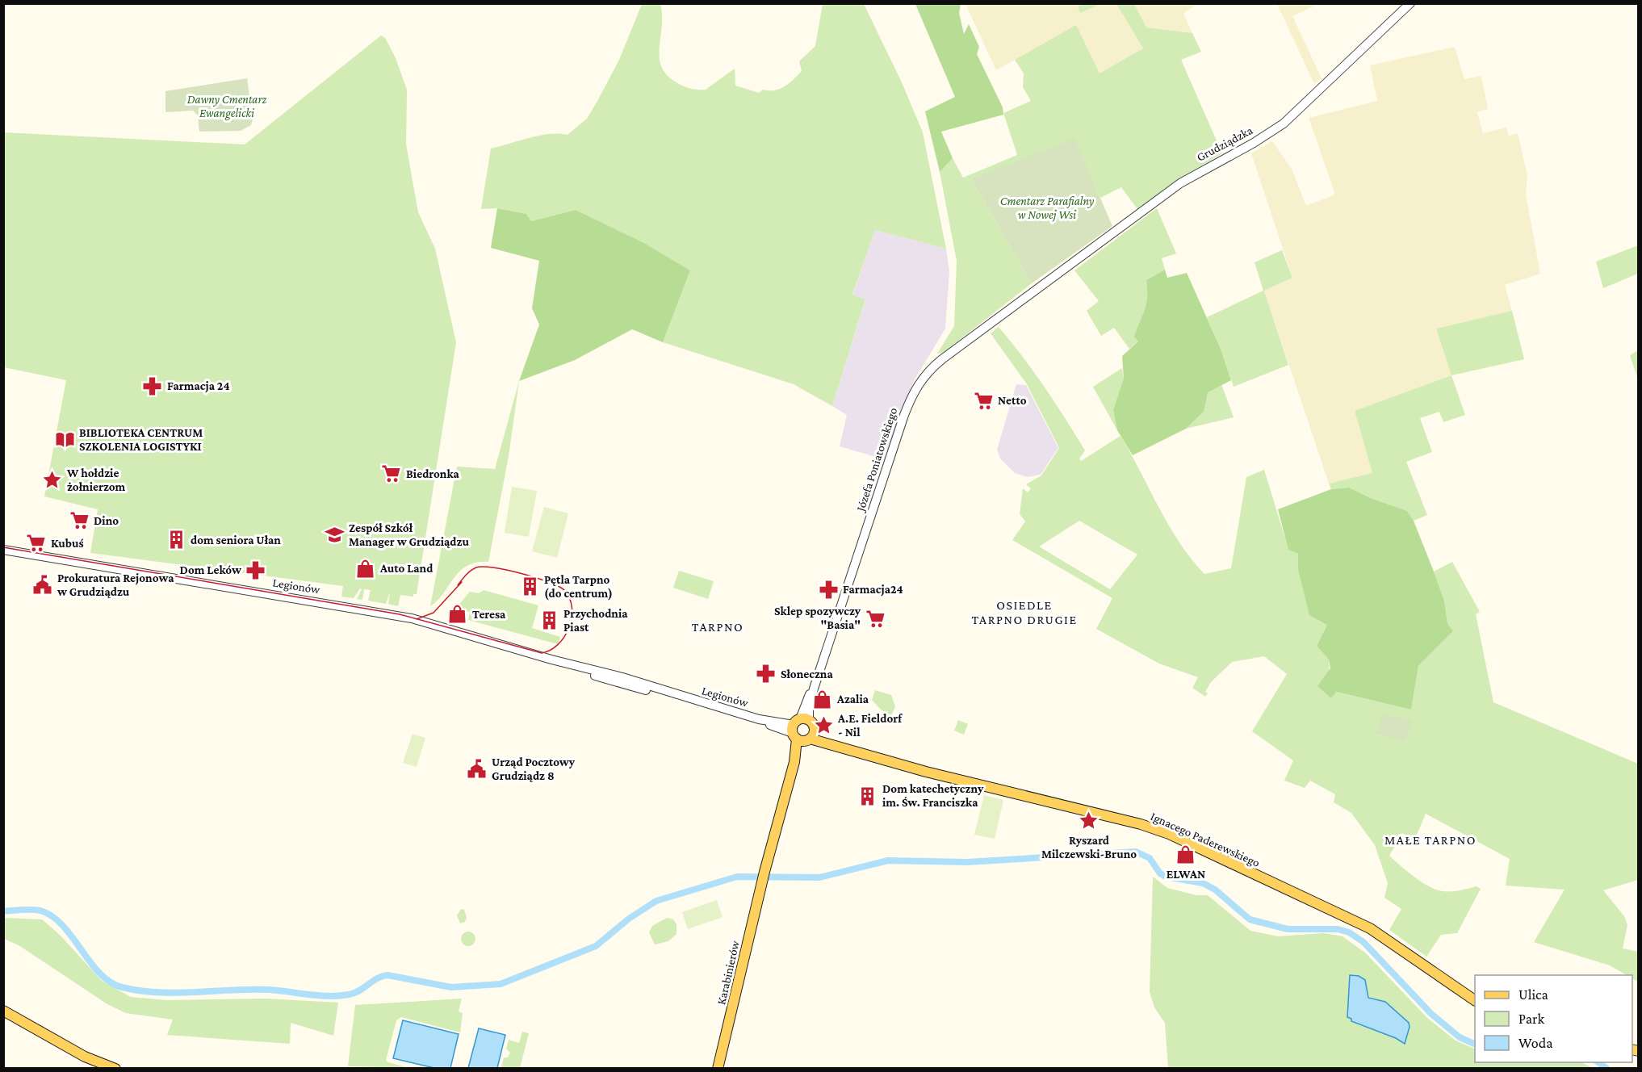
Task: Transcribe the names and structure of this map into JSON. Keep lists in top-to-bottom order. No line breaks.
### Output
{"streets":{"main road":["Józefa Poniatowskiego","Ignacego Paderewskiego","Karabinierów"],"street":["Grudziądzka","Legionów"]},"crossings":[["Grudziądzka","Józefa Poniatowskiego"],["Józefa Poniatowskiego","Legionów"],["Józefa Poniatowskiego","Ignacego Paderewskiego"],["Józefa Poniatowskiego","Karabinierów"],["Legionów","Ignacego Paderewskiego"]],"districts":["OSIEDLE TARPNO DRUGIE","TARPNO","MAŁE TARPNO"],"parks":["Dawny Cmentarz Ewangelicki","Cmentarz Parafialny w Nowej Wsi"],"places":{"pharmacy":["Farmacja 24","Dom Leków","Farmacja24","Słoneczna"],"supermarket":["Netto","Biedronka","Dino","Kubuś","Sklep spozywczy \"Basia\""],"library":["BIBLIOTEKA CENTRUM SZKOLENIA LOGISTYKI"],"place":["W hołdzie żołnierzom","A.E. Fieldorf - Nil","Ryszard Milczewski-Bruno"],"school or university":["Zespół Szkół Manager w Grudziądzu"],"building":["dom seniora Ułan","Pętla Tarpno (do centrum)","Przychodnia Piast","Dom katechetyczny im. Św. Franciszka"],"shop":["Auto Land","Teresa","Azalia","ELWAN"],"public building":["Prokuratura Rejonowa w Grudziądzu","Urząd Pocztowy Grudziądz 8"]},"legend":["Ulica","Park","Woda"]}
